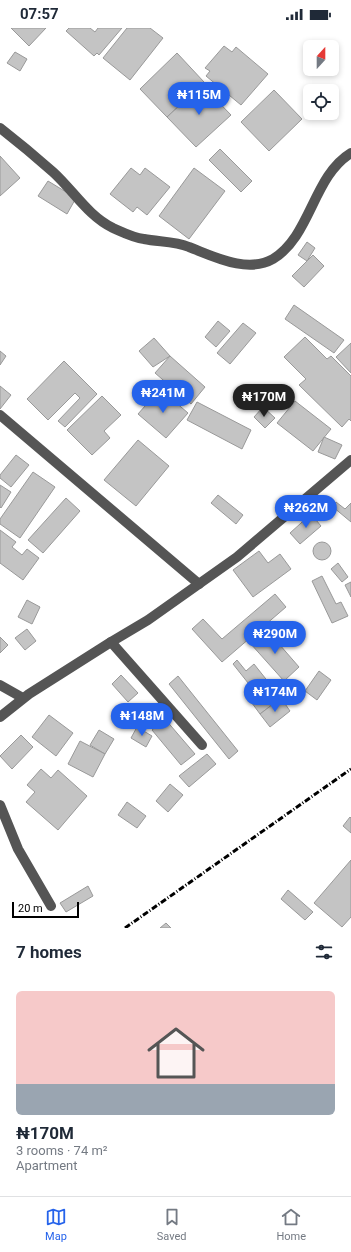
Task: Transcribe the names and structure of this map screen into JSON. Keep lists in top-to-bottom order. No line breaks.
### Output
{"scale_bar":"20 m","north":"top","page":{"status":"07:57","price":["₦115M","₦241M","₦170M","₦262M","₦290M","₦174M","₦148M"],"scale":"20 m","heading":"7 homes","list":[{"name":"₦170M","note":"3 rooms · 74 m² · Apartment"}],"tabs":["Map","Saved","Home"]}}
